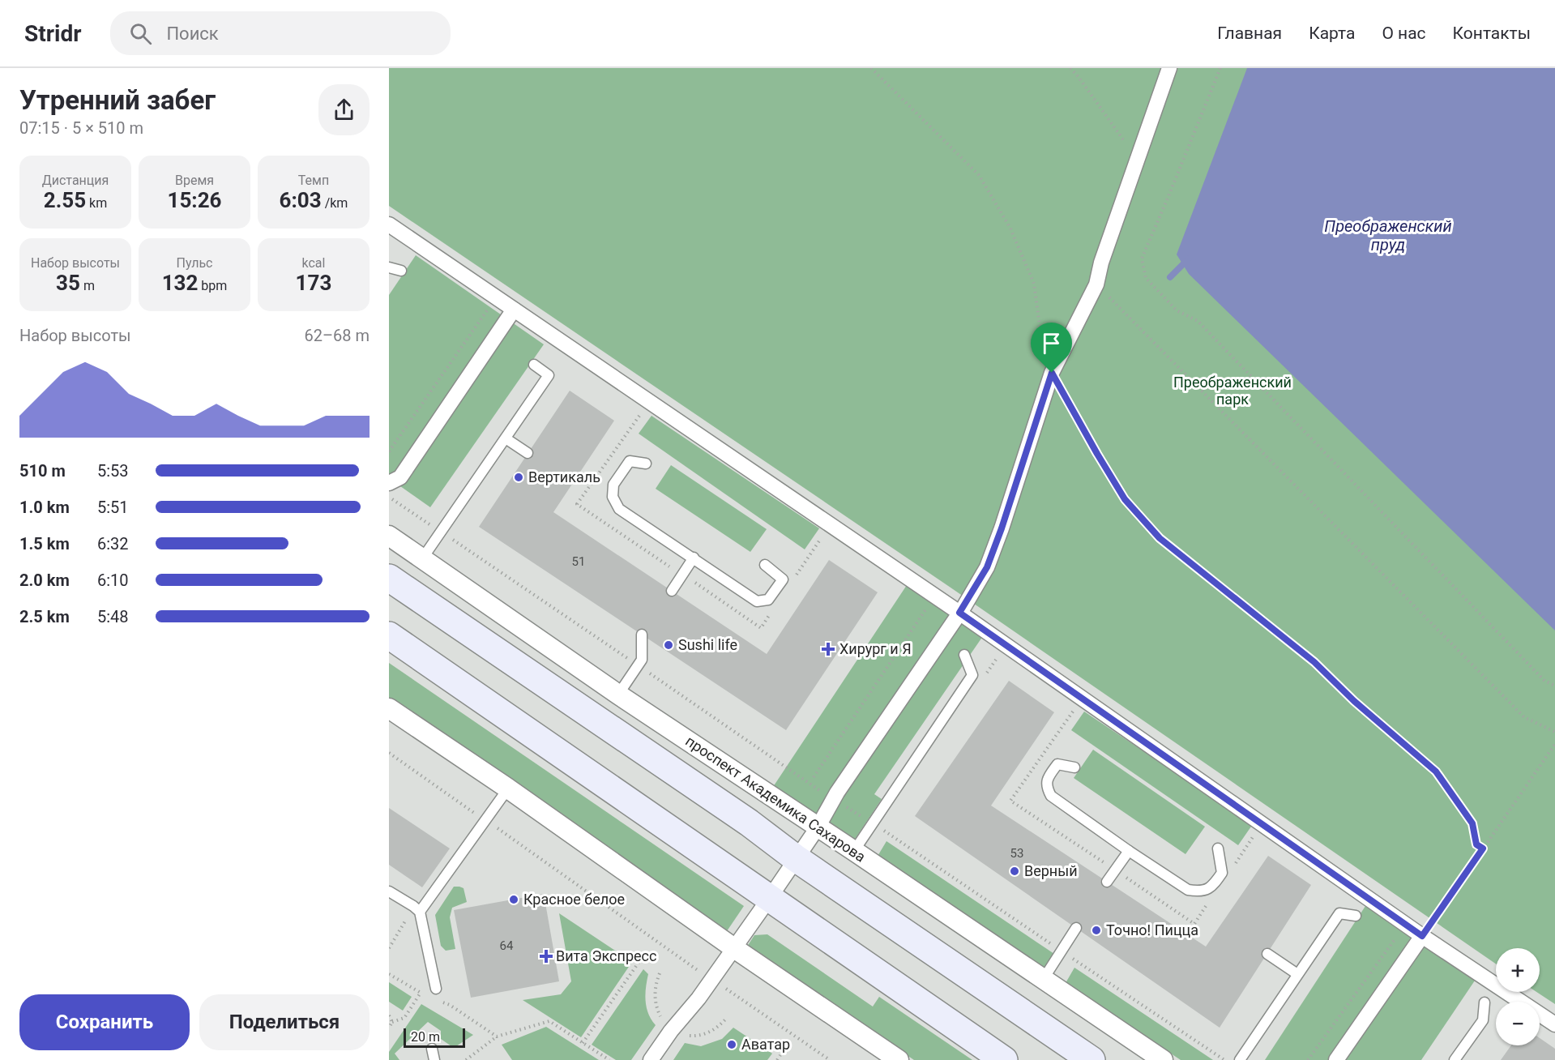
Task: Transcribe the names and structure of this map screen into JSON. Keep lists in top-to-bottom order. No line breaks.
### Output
{"streets":{"street":["проспект Академика Сахарова"]},"water":["Преображенский пруд"],"parks":["Преображенский парк"],"places":{"other":["Вертикаль","Sushi life","Верный","Красное белое","Точно! Пицца","Аватар"],"health":["Хирург и Я","Вита Экспресс"]},"house_numbers":["51","53","64"],"scale_bar":"20 m","page":{"header":"Stridr","search":"Поиск","nav":["Главная","Карта","О нас","Контакты"],"heading":["Утренний забег","07:15 · 5 × 510 m"],"stats":[["Дистанция","2.55 km"],["Время","15:26"],["Темп","6:03 /km"],["Набор высоты","35 m"],["Пульс","132 bpm"],["kcal","173"]],"chart":["Набор высоты","62–68 m"],"list":[{"name":"510 m","note":"5:53"},{"name":"1.0 km","note":"5:51"},{"name":"1.5 km","note":"6:32"},{"name":"2.0 km","note":"6:10"},{"name":"2.5 km","note":"5:48"}],"map_buttons":["+","−"],"buttons":["Сохранить","Поделиться"],"scale":"20 m"}}
